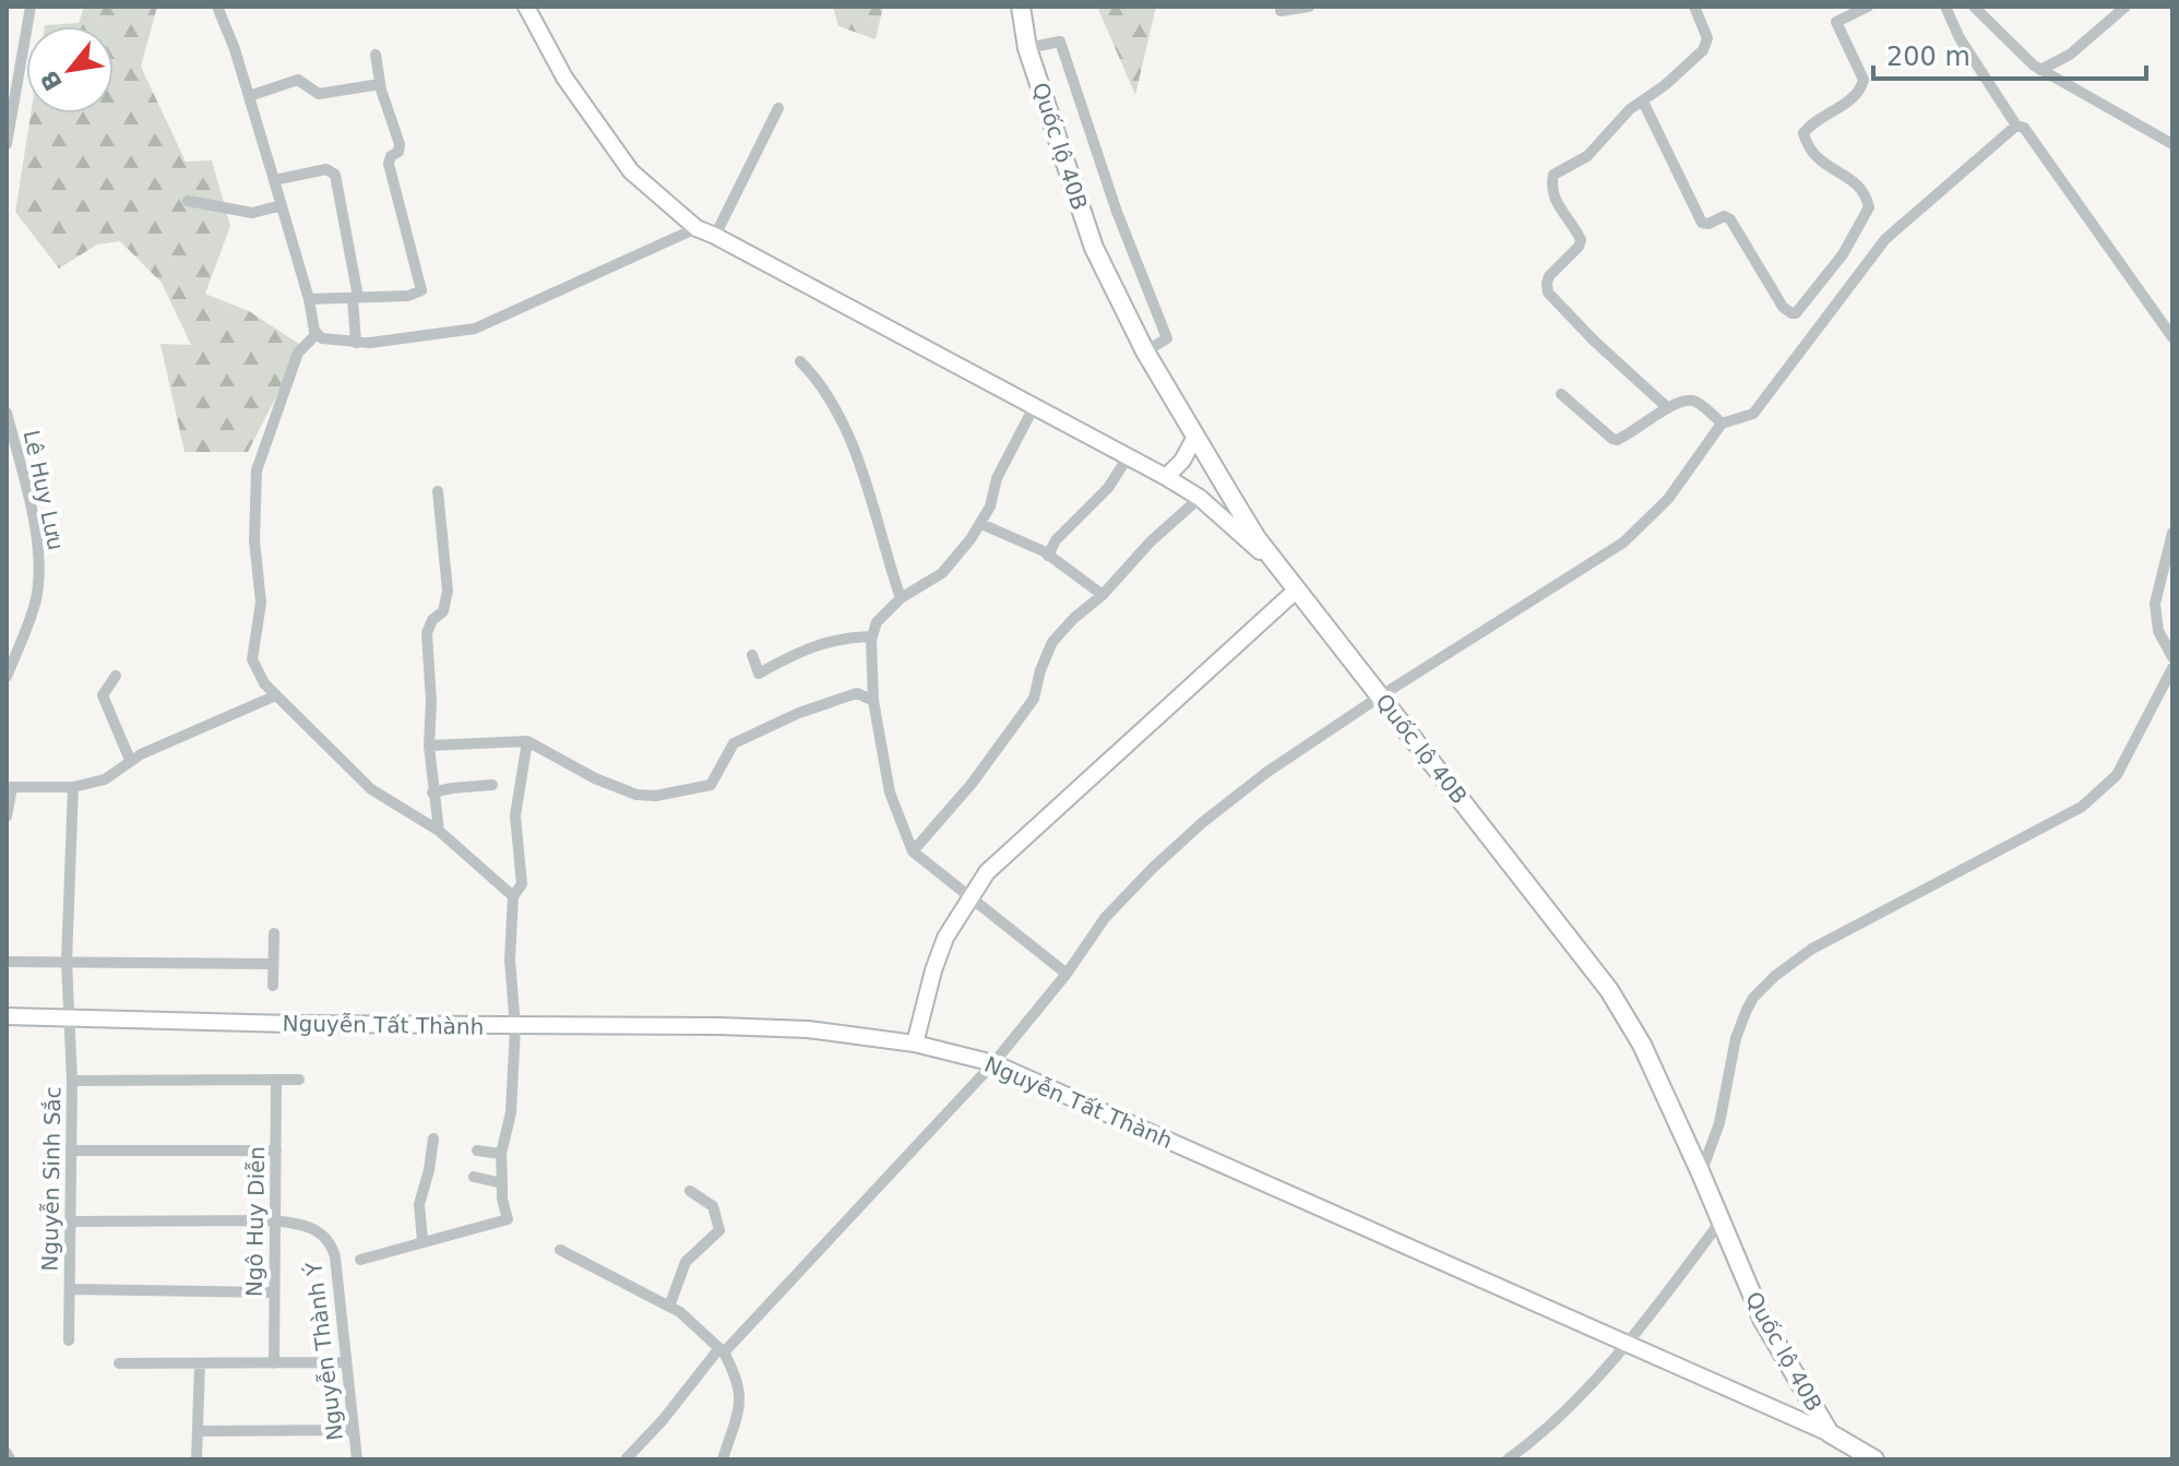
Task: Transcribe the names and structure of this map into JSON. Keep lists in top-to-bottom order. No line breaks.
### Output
{"streets":{"highway":["Quốc lộ 40B"],"main road":["Nguyễn Tất Thành"],"street":["Lê Huy Lưu","Nguyễn Sinh Sắc","Ngô Huy Diễn","Nguyễn Thành Ý"]},"crossings":[["Quốc lộ 40B","Nguyễn Tất Thành"],["Nguyễn Tất Thành","Nguyễn Sinh Sắc"],["Nguyễn Sinh Sắc","Nguyễn Thành Ý"],["Ngô Huy Diễn","Nguyễn Thành Ý"]],"scale_bar":"200 m","north":"bottom left"}
